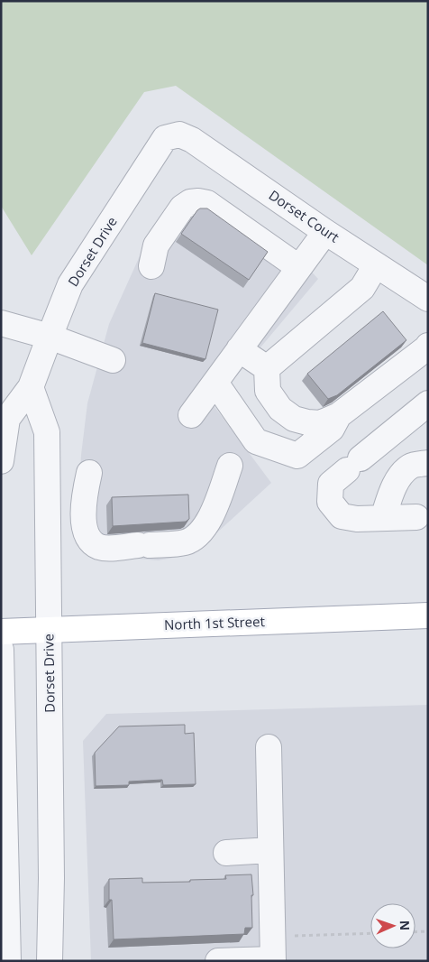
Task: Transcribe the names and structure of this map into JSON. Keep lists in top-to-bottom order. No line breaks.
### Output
{"streets":{"main road":["North 1st Street"],"street":["Dorset Court","Dorset Drive"]},"crossings":[["Dorset Court","Dorset Drive"],["Dorset Drive","North 1st Street"]],"north":"right"}
